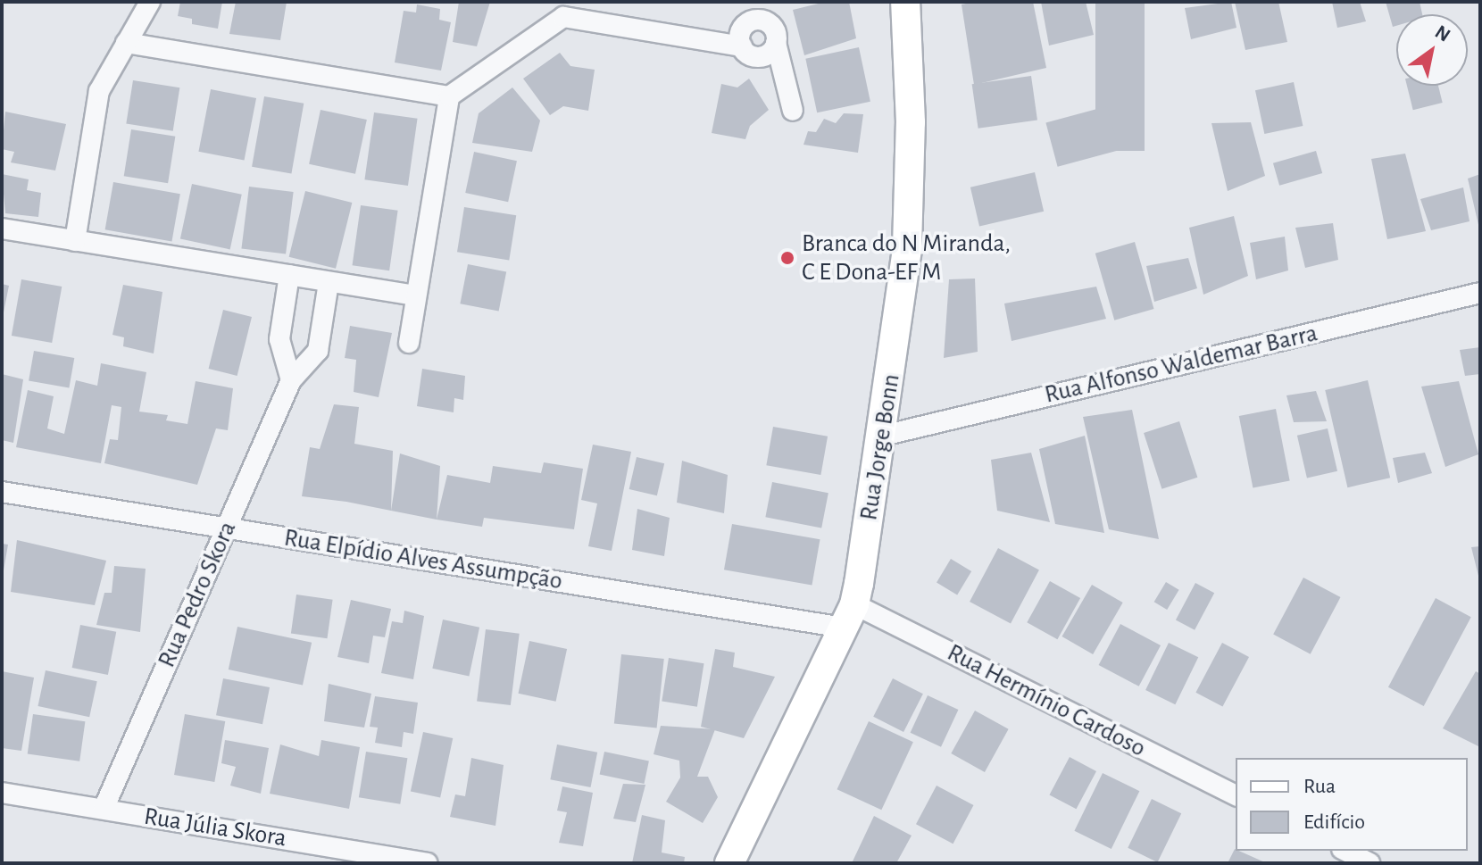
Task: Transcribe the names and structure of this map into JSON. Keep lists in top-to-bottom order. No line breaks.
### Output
{"streets":{"street":["Rua Alfonso Waldemar Barra","Rua Jorge Bonn","Rua Elpídio Alves Assumpção","Rua Pedro Skora","Rua Hermínio Cardoso","Rua Júlia Skora"]},"crossings":[["Rua Alfonso Waldemar Barra","Rua Jorge Bonn"],["Rua Jorge Bonn","Rua Elpídio Alves Assumpção"],["Rua Jorge Bonn","Rua Hermínio Cardoso"],["Rua Elpídio Alves Assumpção","Rua Pedro Skora"],["Rua Elpídio Alves Assumpção","Rua Hermínio Cardoso"],["Rua Pedro Skora","Rua Júlia Skora"]],"places":["Branca do N Miranda, C E Dona-EF M"],"legend":["Rua","Edifício"],"north":"top right"}
